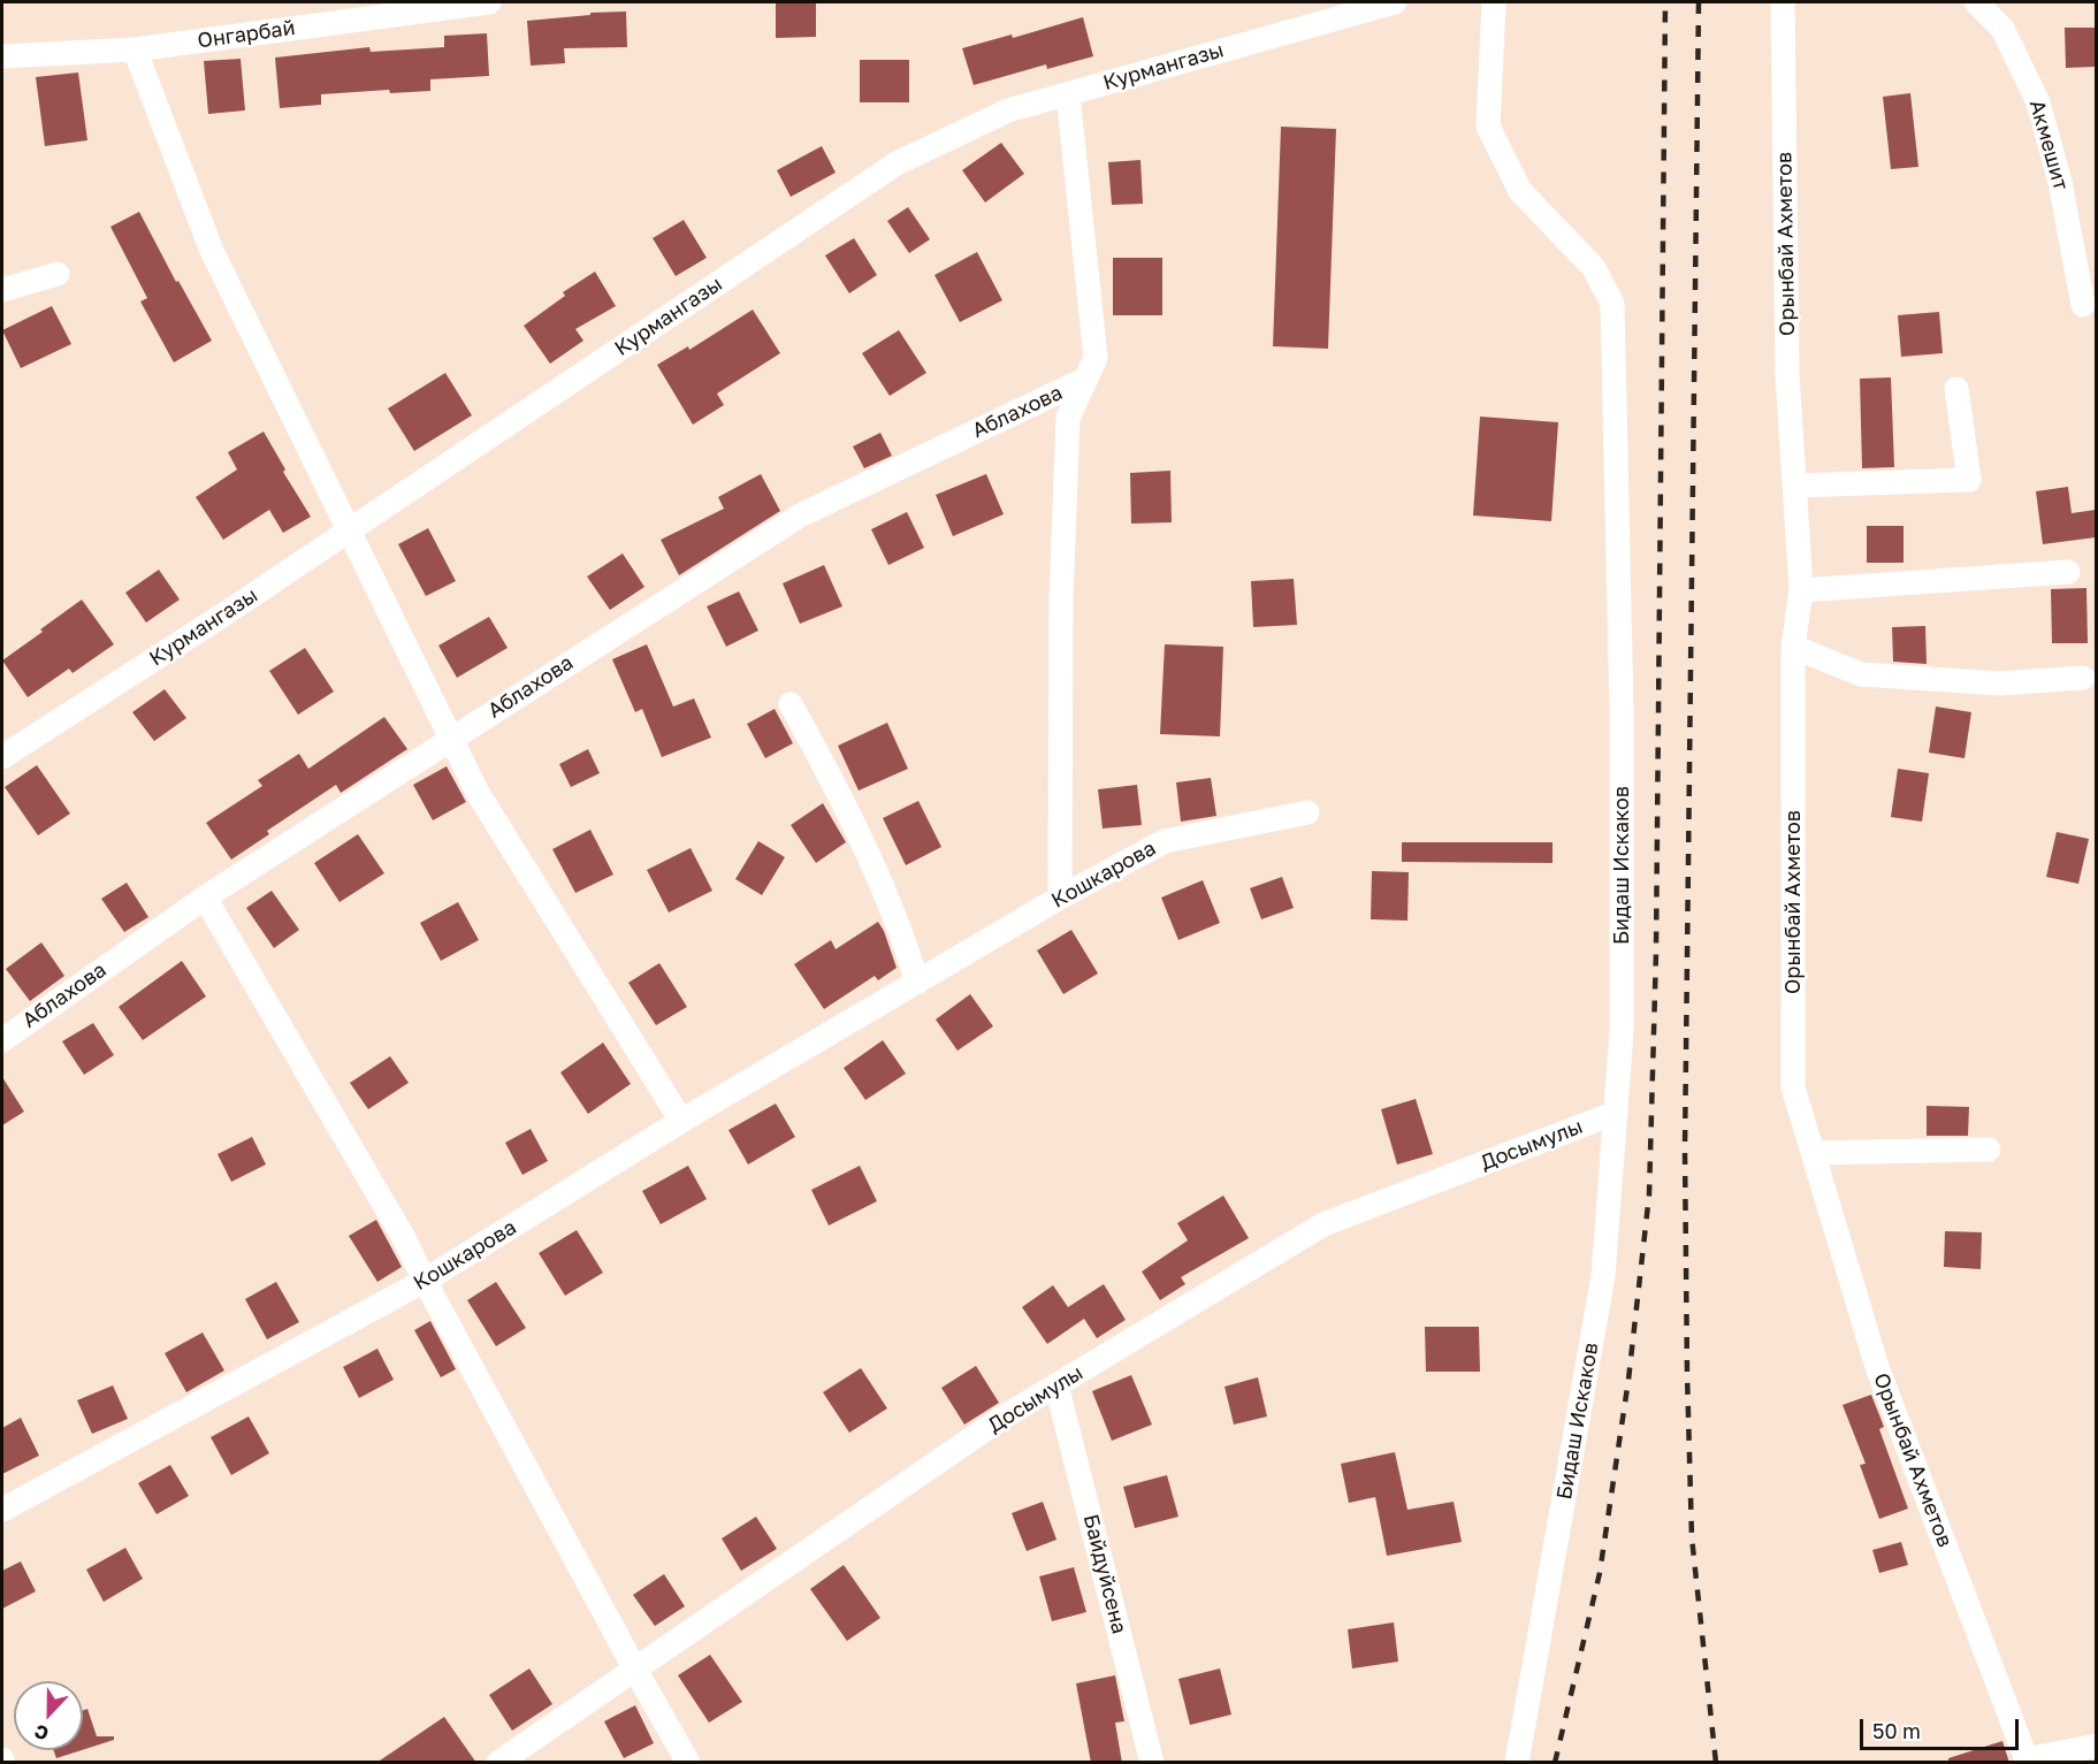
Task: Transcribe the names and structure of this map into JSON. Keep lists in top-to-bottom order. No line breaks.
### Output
{"streets":{"street":["Онгарбай","Курмангазы","Акмешит","Орынбай Ахметов","Аблахова","Бидаш Искаков","Кошкарова","Досымулы","Байдуйсена"]},"crossings":[["Бидаш Искаков","Досымулы"],["Досымулы","Байдуйсена"]],"scale_bar":"50 m","north":"bottom"}
